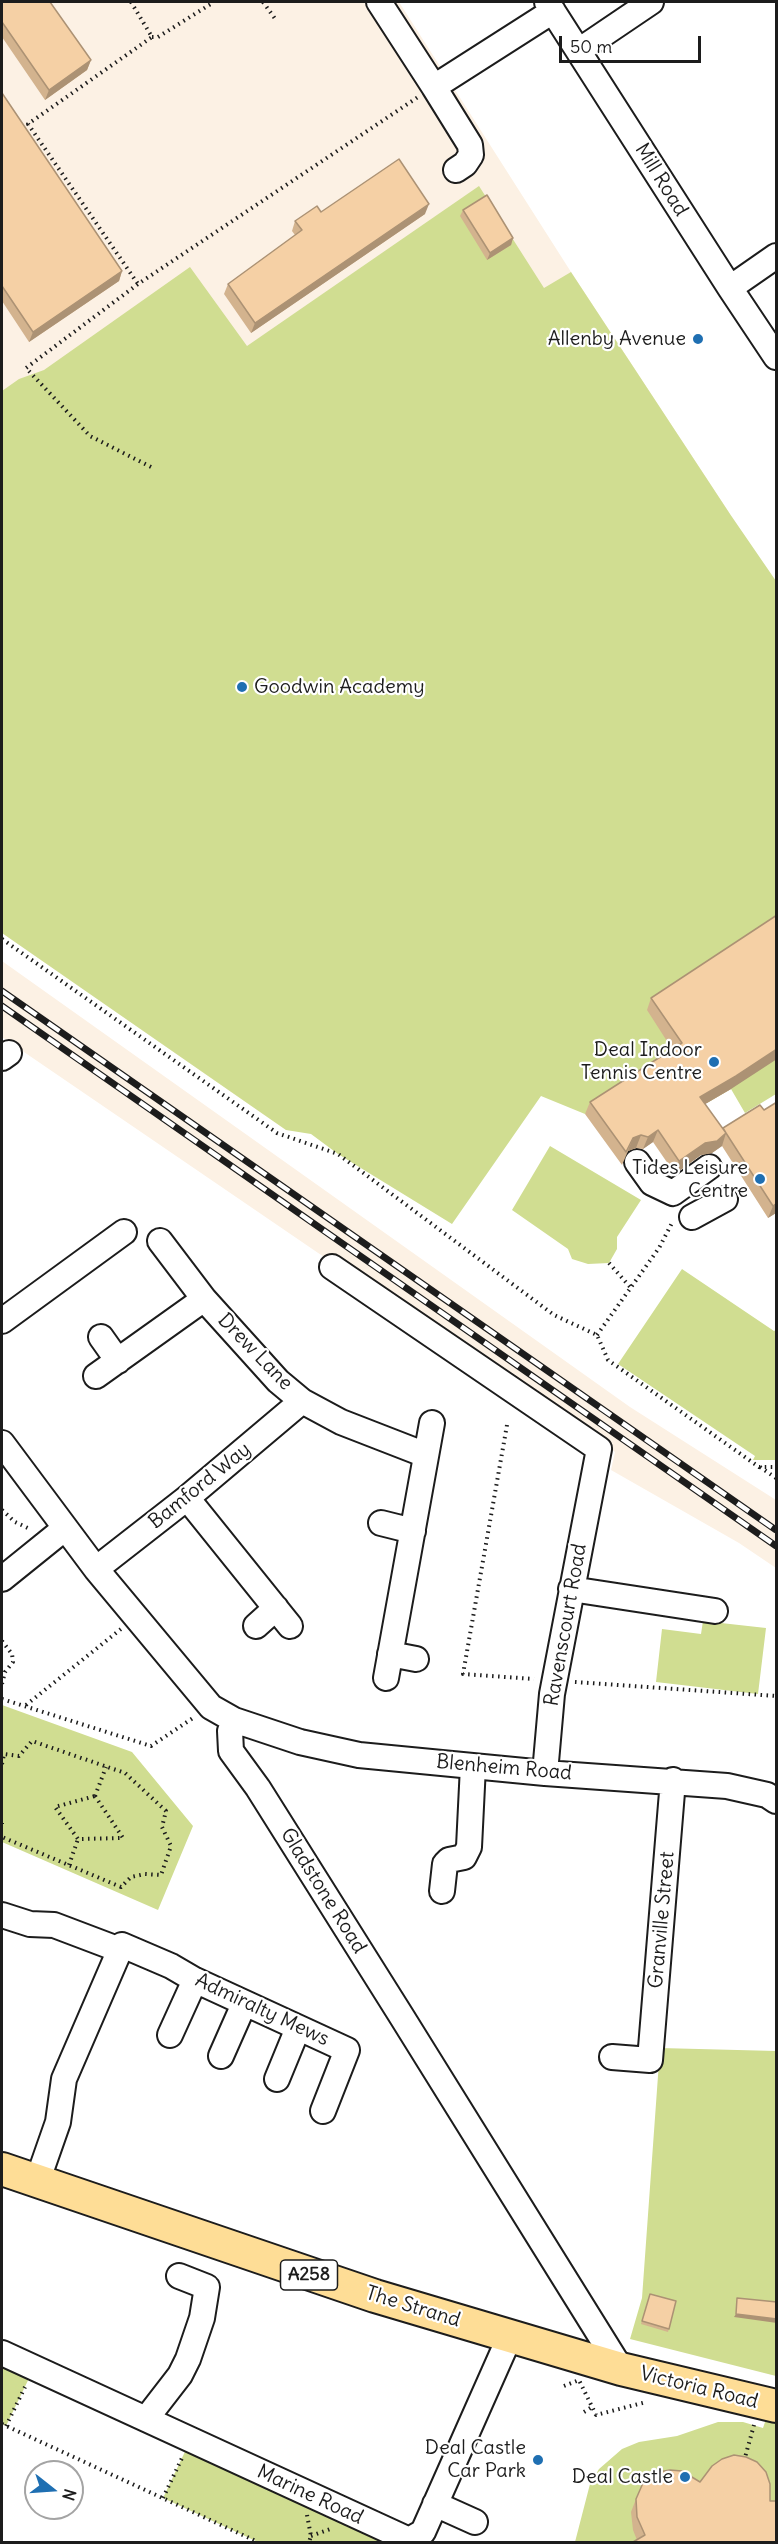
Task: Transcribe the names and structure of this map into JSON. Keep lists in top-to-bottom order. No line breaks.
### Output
{"streets":{"main road":["A258","The Strand","Victoria Road"],"street":["Mill Road","Drew Lane","Bamford Way","Ravenscourt Road","Blenheim Road","Gladstone Road","Granville Street","Admiralty Mews","Marine Road"]},"crossings":[["Drew Lane","Bamford Way"],["Ravenscourt Road","Blenheim Road"],["Blenheim Road","Gladstone Road"],["Blenheim Road","Granville Street"],["Gladstone Road","The Strand"],["Gladstone Road","Victoria Road"],["The Strand","Victoria Road"],["The Strand","Marine Road"]],"places":["Allenby Avenue","Goodwin Academy","Deal Indoor Tennis Centre","Tides Leisure Centre","Deal Castle Car Park","Deal Castle"],"scale_bar":"50 m","north":"right"}
